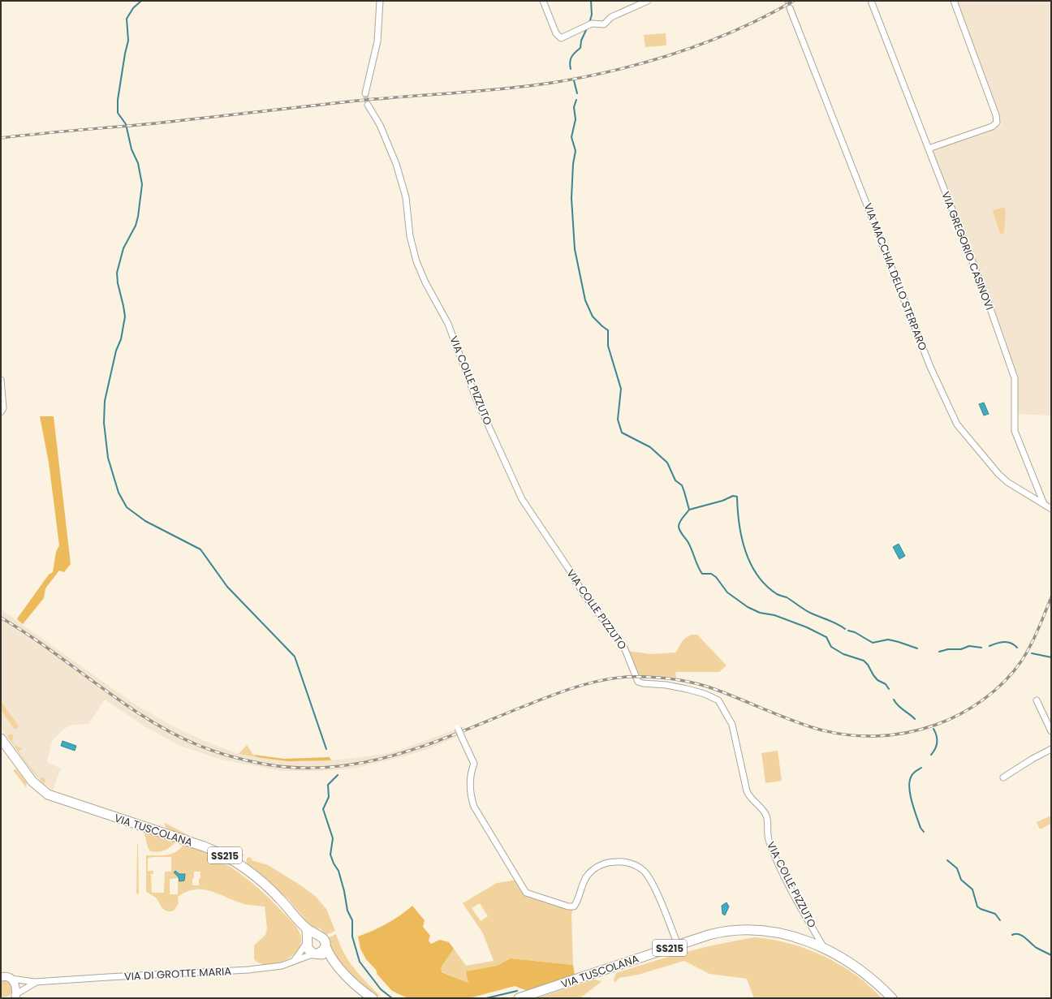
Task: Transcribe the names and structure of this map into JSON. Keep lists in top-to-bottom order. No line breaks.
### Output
{"streets":{"main road":["VIA TUSCOLANA","SS215"],"street":["VIA GREGORIO CASINOVI","VIA MACCHIA DELLO STERPARO","VIA COLLE PIZZUTO","VIA DI GROTTE MARIA"]},"crossings":[["VIA GREGORIO CASINOVI","VIA MACCHIA DELLO STERPARO"],["VIA COLLE PIZZUTO","VIA TUSCOLANA"],["VIA TUSCOLANA","VIA DI GROTTE MARIA"]]}
